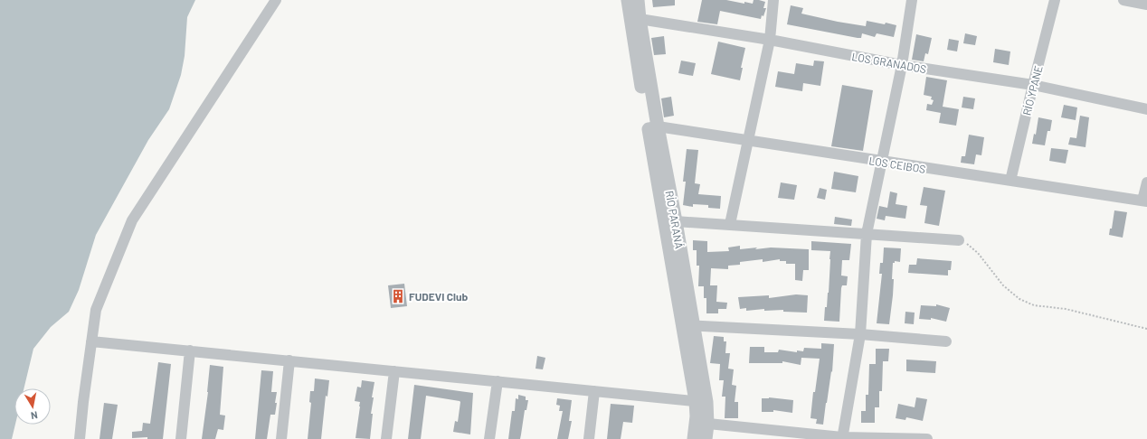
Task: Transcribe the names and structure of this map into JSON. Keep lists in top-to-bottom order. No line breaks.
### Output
{"streets":{"street":["LOS GRANADOS","RÍO YPANE","LOS CEIBOS","RÍO PARANÁ"]},"crossings":[["LOS GRANADOS","RÍO YPANE"],["LOS GRANADOS","RÍO PARANÁ"],["RÍO YPANE","LOS CEIBOS"],["LOS CEIBOS","RÍO PARANÁ"]],"places":{"building":["FUDEVI Club"]},"north":"bottom"}
